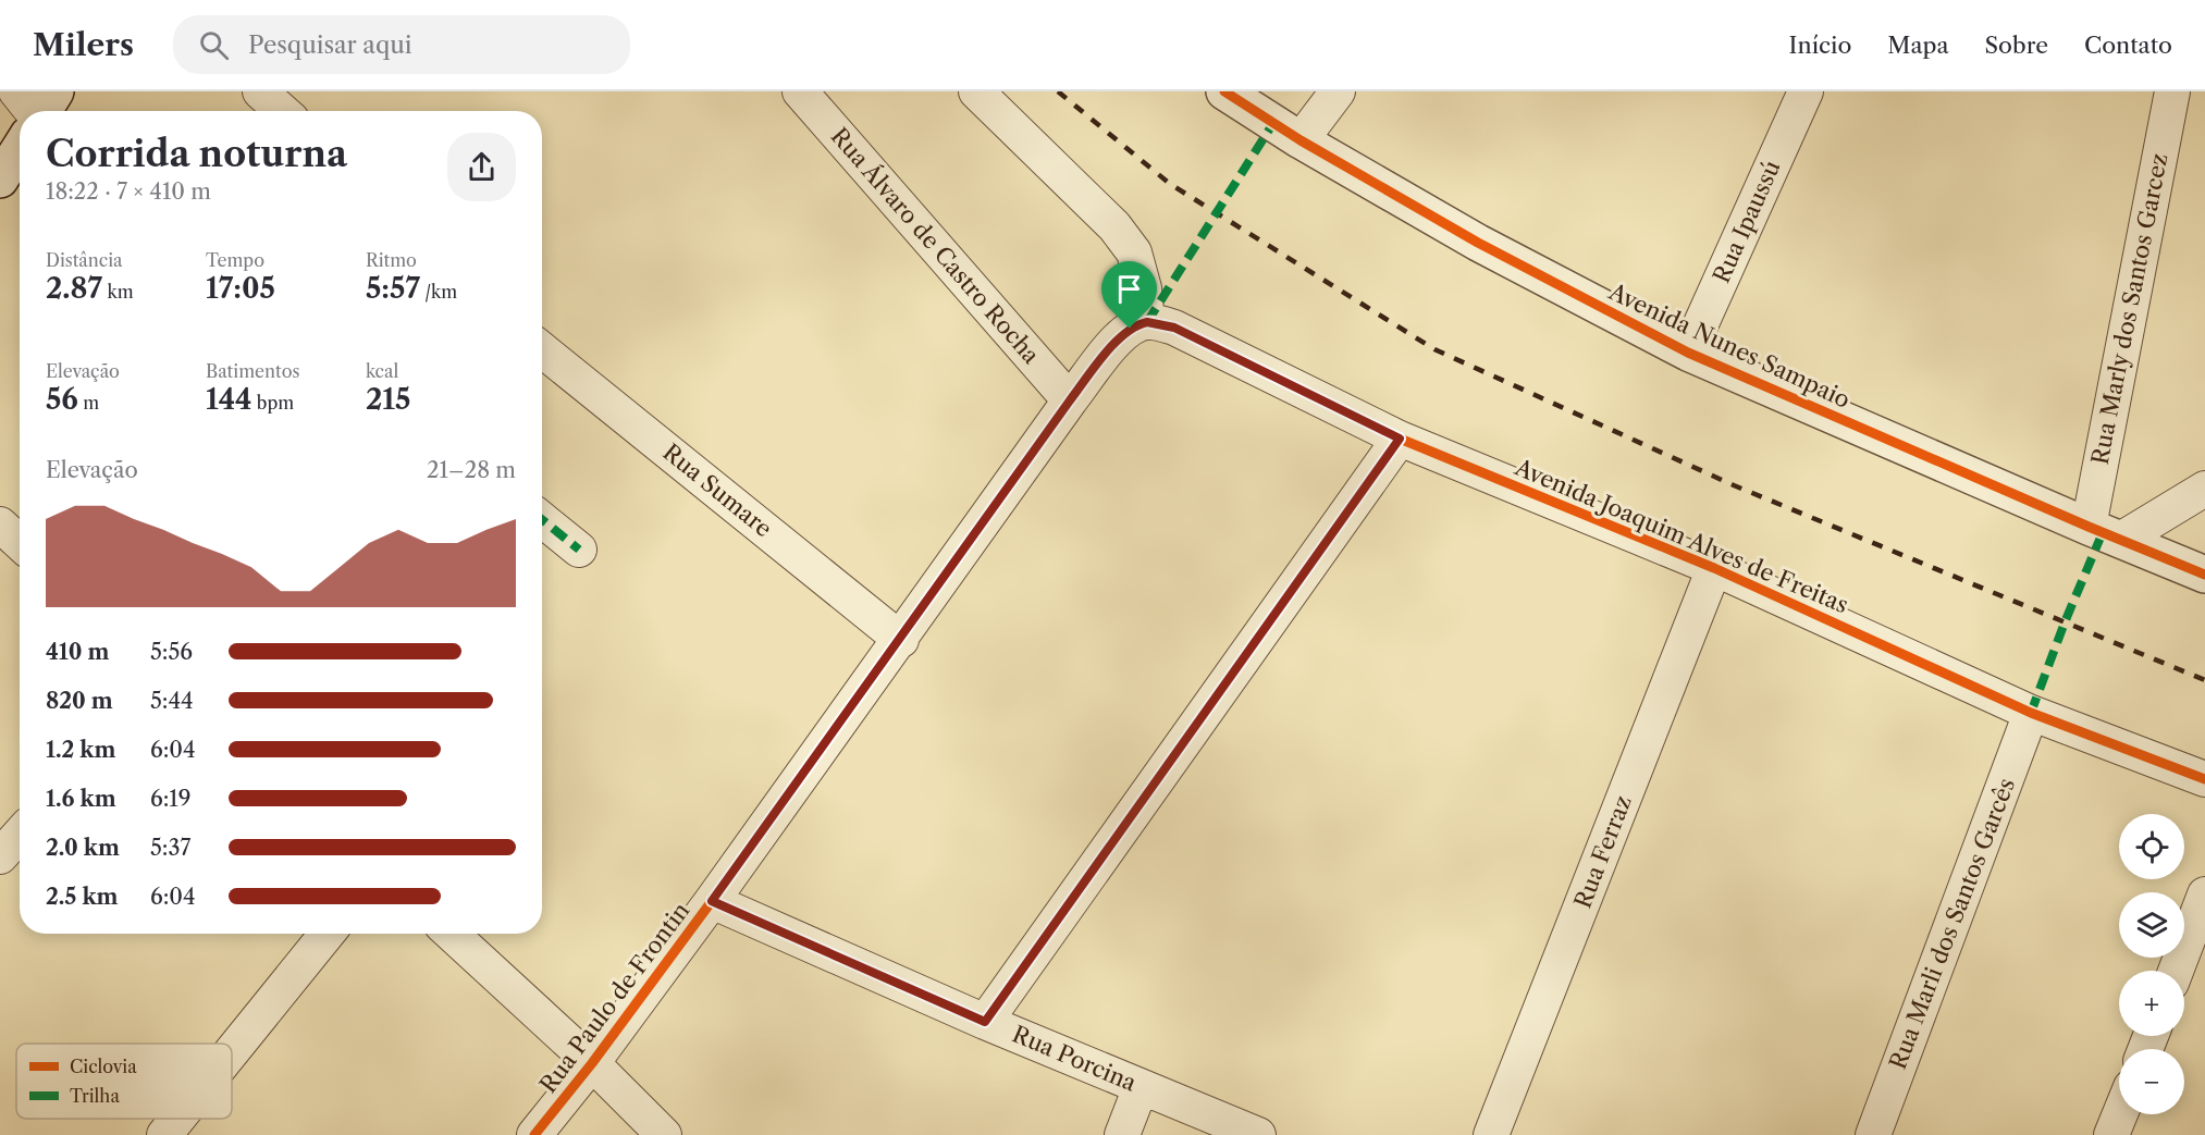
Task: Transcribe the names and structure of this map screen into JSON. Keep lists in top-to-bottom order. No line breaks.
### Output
{"streets":{"street":["Rua Ipaussú","Rua Álvaro de Castro Rocha","Rua Marly dos Santos Garcez","Avenida Nunes Sampaio","Rua Sumare","Avenida Joaquim Alves de Freitas","Rua Ferraz","Rua Marli dos Santos Garcês","Rua Paulo de Frontin","Rua Porcina"]},"crossings":[["Rua Ipaussú","Avenida Nunes Sampaio"],["Rua Álvaro de Castro Rocha","Rua Paulo de Frontin"],["Rua Marly dos Santos Garcez","Avenida Nunes Sampaio"],["Rua Sumare","Rua Paulo de Frontin"],["Avenida Joaquim Alves de Freitas","Rua Ferraz"],["Avenida Joaquim Alves de Freitas","Rua Marli dos Santos Garcês"],["Avenida Joaquim Alves de Freitas","Rua Paulo de Frontin"],["Rua Paulo de Frontin","Rua Porcina"]],"legend":["Ciclovia","Trilha"],"page":{"header":"Milers","search":"Pesquisar aqui","nav":["Início","Mapa","Sobre","Contato"],"heading":["Corrida noturna","18:22 · 7 × 410 m"],"stats":[["Distância","2.87 km"],["Tempo","17:05"],["Ritmo","5:57 /km"],["Elevação","56 m"],["Batimentos","144 bpm"],["kcal","215"]],"chart":["Elevação","21–28 m"],"list":[{"name":"410 m","note":"5:56"},{"name":"820 m","note":"5:44"},{"name":"1.2 km","note":"6:04"},{"name":"1.6 km","note":"6:19"},{"name":"2.0 km","note":"5:37"},{"name":"2.5 km","note":"6:04"}],"map_buttons":["+","−"]}}
